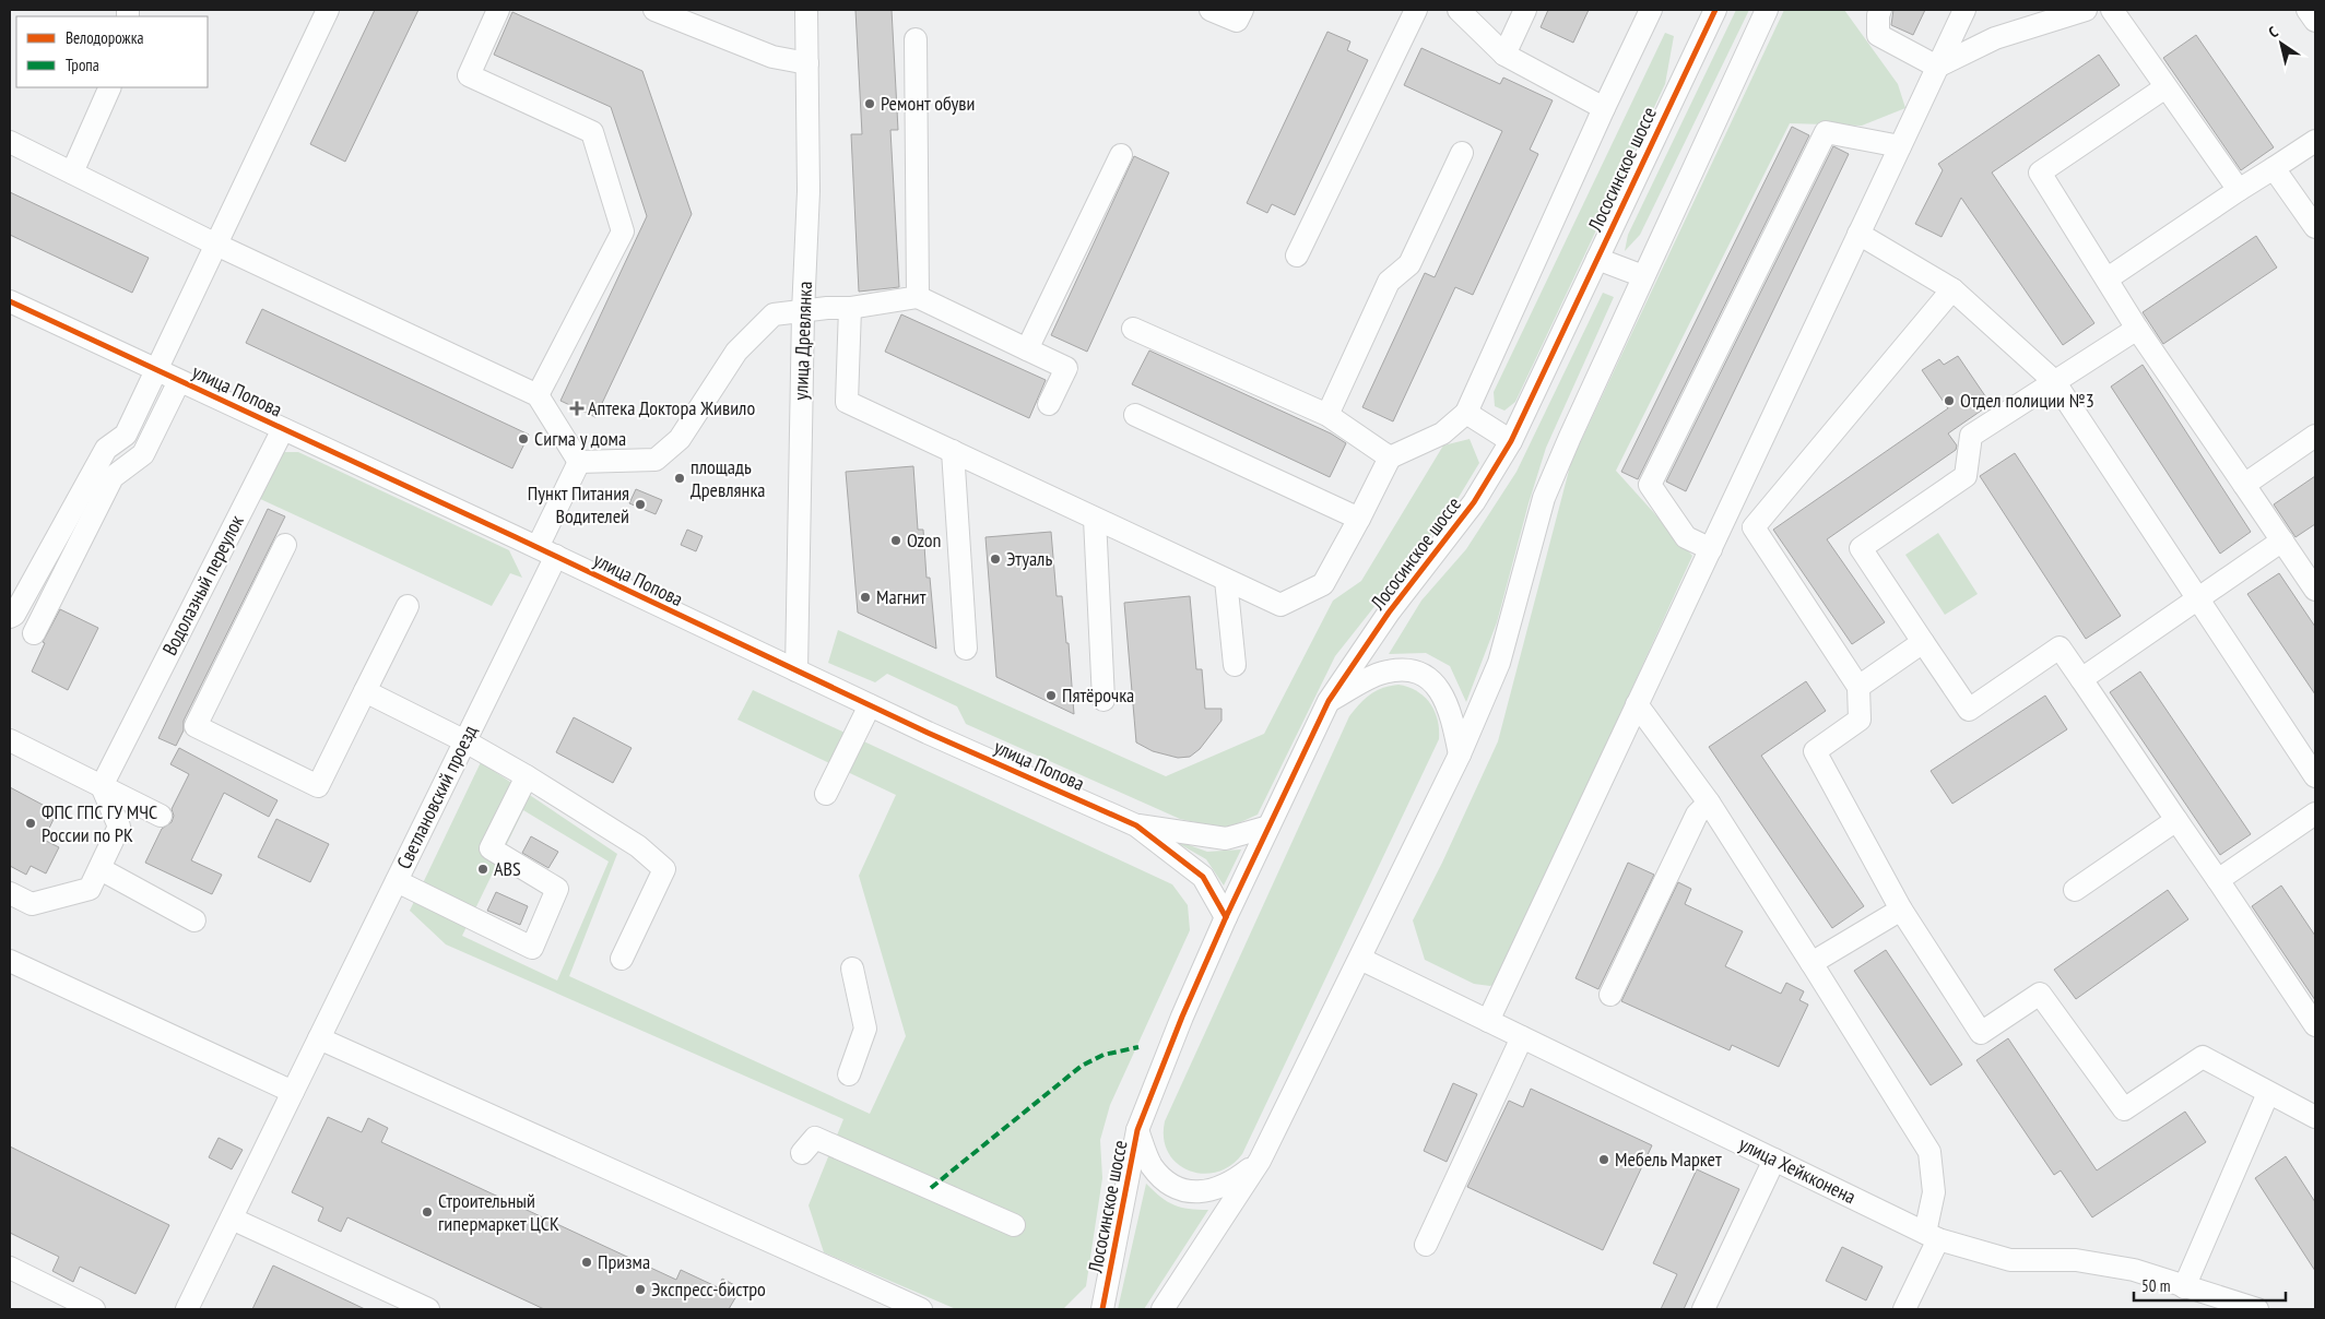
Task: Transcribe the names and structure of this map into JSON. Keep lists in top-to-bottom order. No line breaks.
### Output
{"streets":{"street":["Лососинское шоссе","улица Древлянка","улица Попова","Водолазный переулок","Светлановский проезд","улица Хейкконена"]},"crossings":[["Лососинское шоссе","улица Попова"],["улица Древлянка","улица Попова"],["улица Попова","Водолазный переулок"],["улица Попова","Светлановский проезд"]],"places":{"other":["Ремонт обуви","Отдел полиции №3","Сигма у дома","площадь Древлянка","Пункт Питания Водителей","Ozon","Этуаль","Магнит","Пятёрочка","ФПС ГПС ГУ МЧС России по РК","ABS","Мебель Маркет","Строительный гипермаркет ЦСК","Призма","Экспресс-бистро"],"health":["Аптека Доктора Живило"]},"legend":["Велодорожка","Тропа"],"scale_bar":"50 m","north":"top left"}
